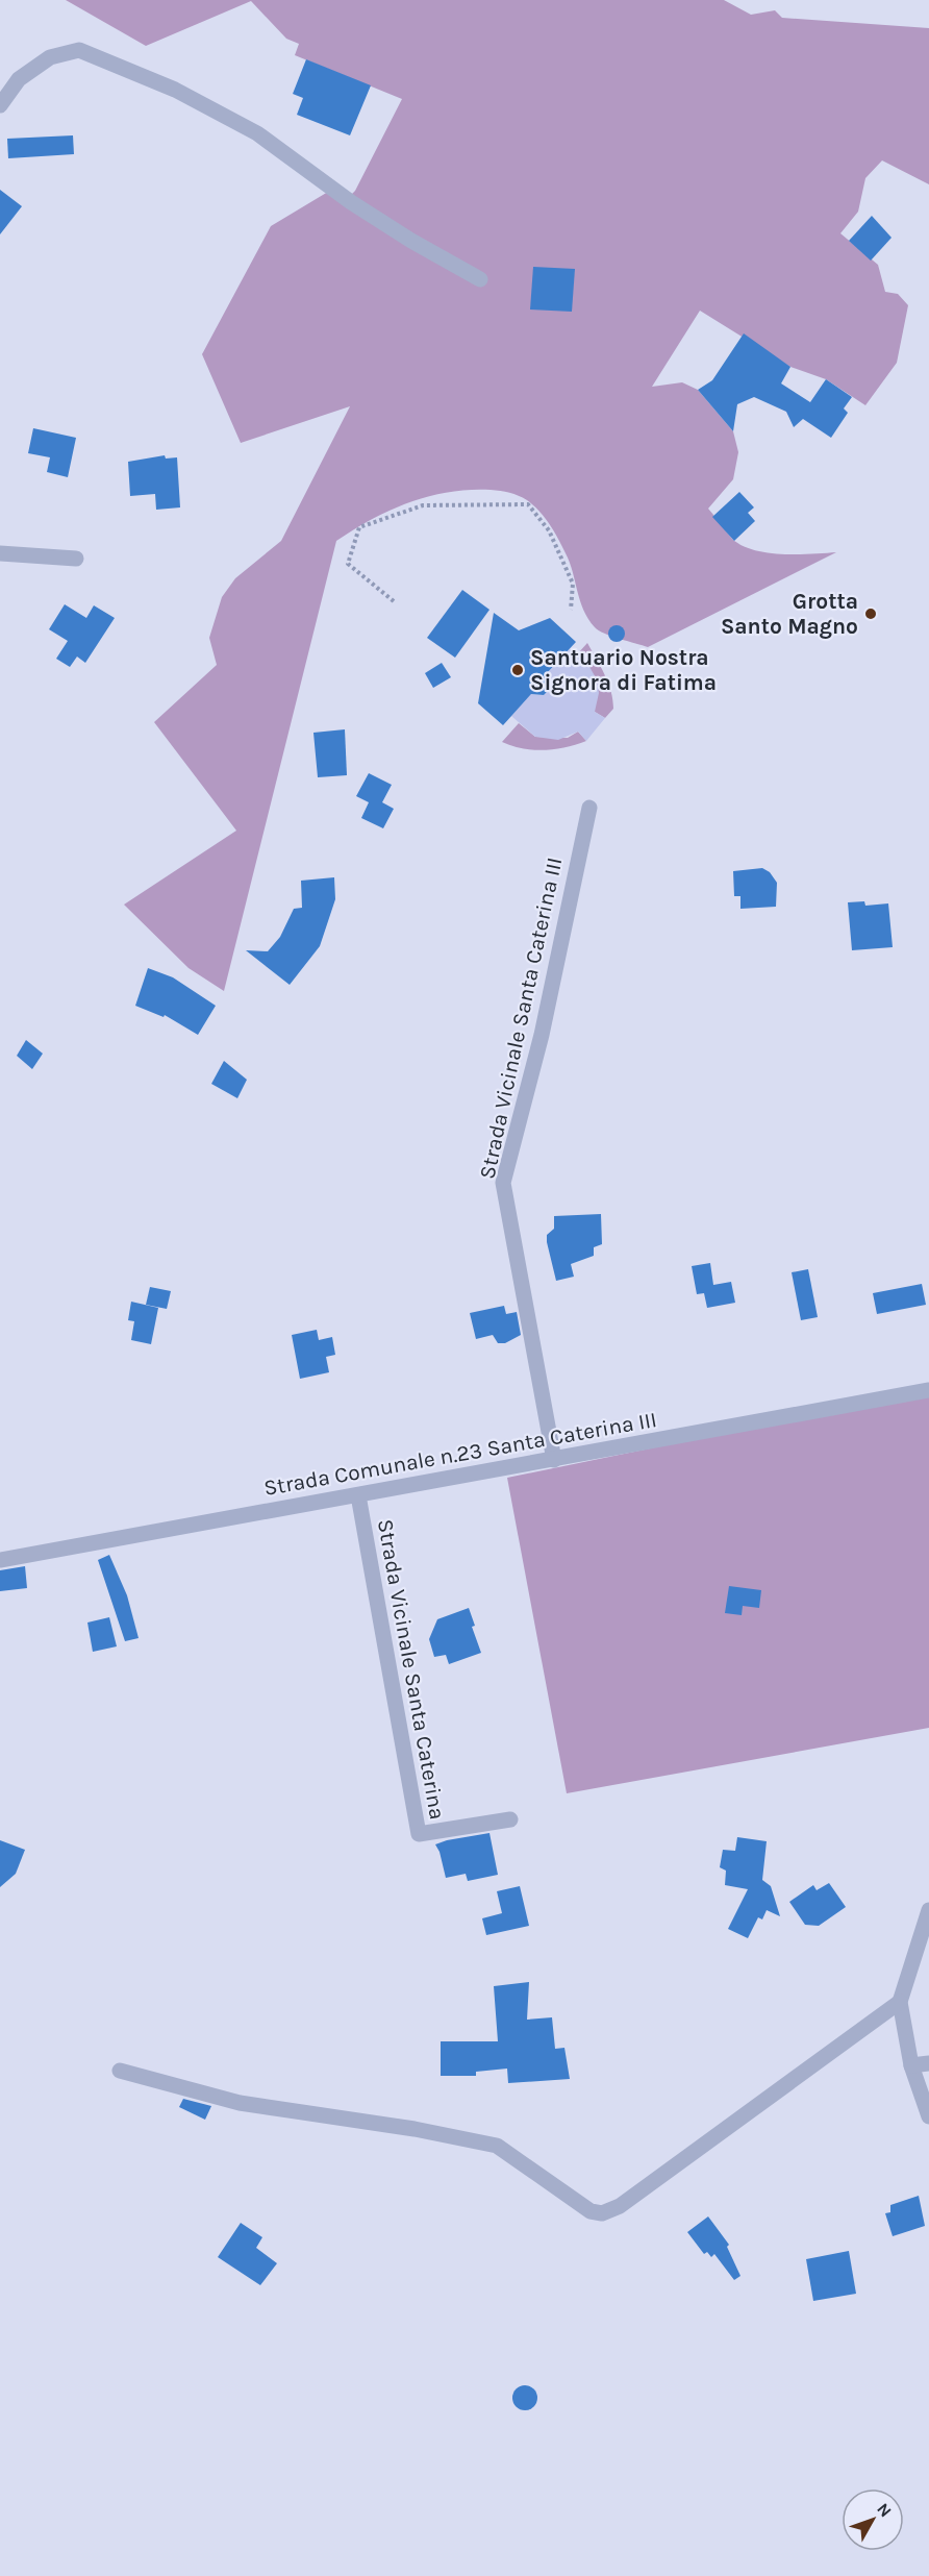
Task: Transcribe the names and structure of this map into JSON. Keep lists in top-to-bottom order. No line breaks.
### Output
{"streets":{"street":["Strada Vicinale Santa Caterina III","Strada Comunale n.23 Santa Caterina III","Strada Vicinale Santa Caterina"]},"crossings":[["Strada Vicinale Santa Caterina III","Strada Comunale n.23 Santa Caterina III"],["Strada Comunale n.23 Santa Caterina III","Strada Vicinale Santa Caterina"]],"places":["Grotta Santo Magno","Santuario Nostra Signora di Fatima"],"north":"top right"}
